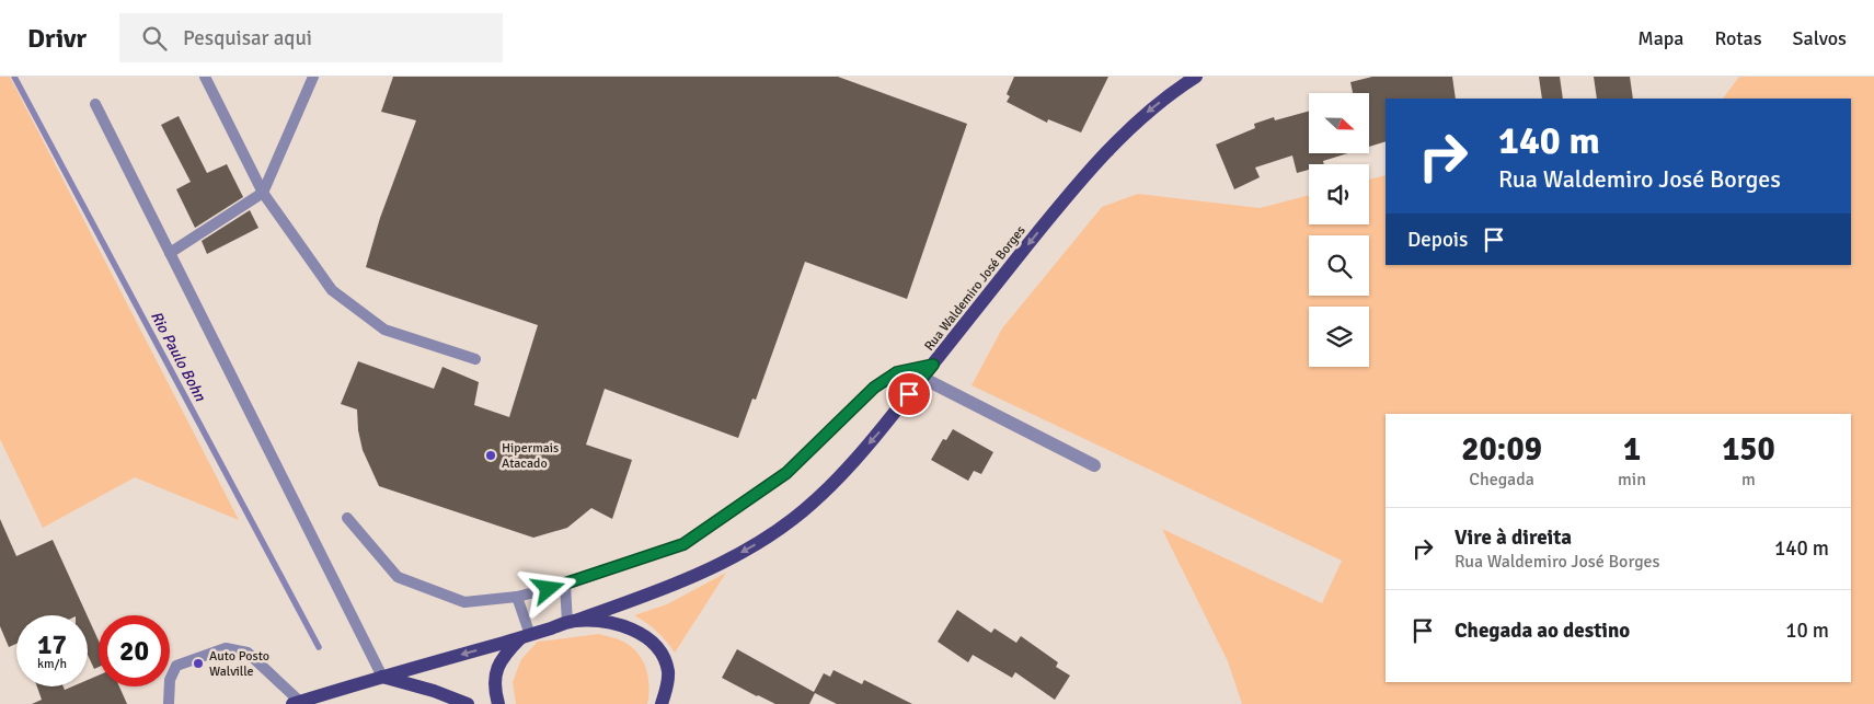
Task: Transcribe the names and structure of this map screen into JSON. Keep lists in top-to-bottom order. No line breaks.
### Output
{"streets":{"main road":["Rua Waldemiro José Borges"]},"one_way":["Rua Waldemiro José Borges"],"water":["Rio Paulo Bohn"],"places":["Hipermais Atacado","Auto Posto Walville"],"north":"right","page":{"header":"Drivr","search":"Pesquisar aqui","nav":["Mapa","Rotas","Salvos"],"turn":["140 m","Rua Waldemiro José Borges"],"then":"Depois","eta":["20:09","Chegada","1","min","150","m"],"list":[{"name":"Vire à direita","note":"Rua Waldemiro José Borges","value":"140 m"},{"name":"Chegada ao destino","value":"10 m"}],"speed":"17 km/h","limit":"20"}}
